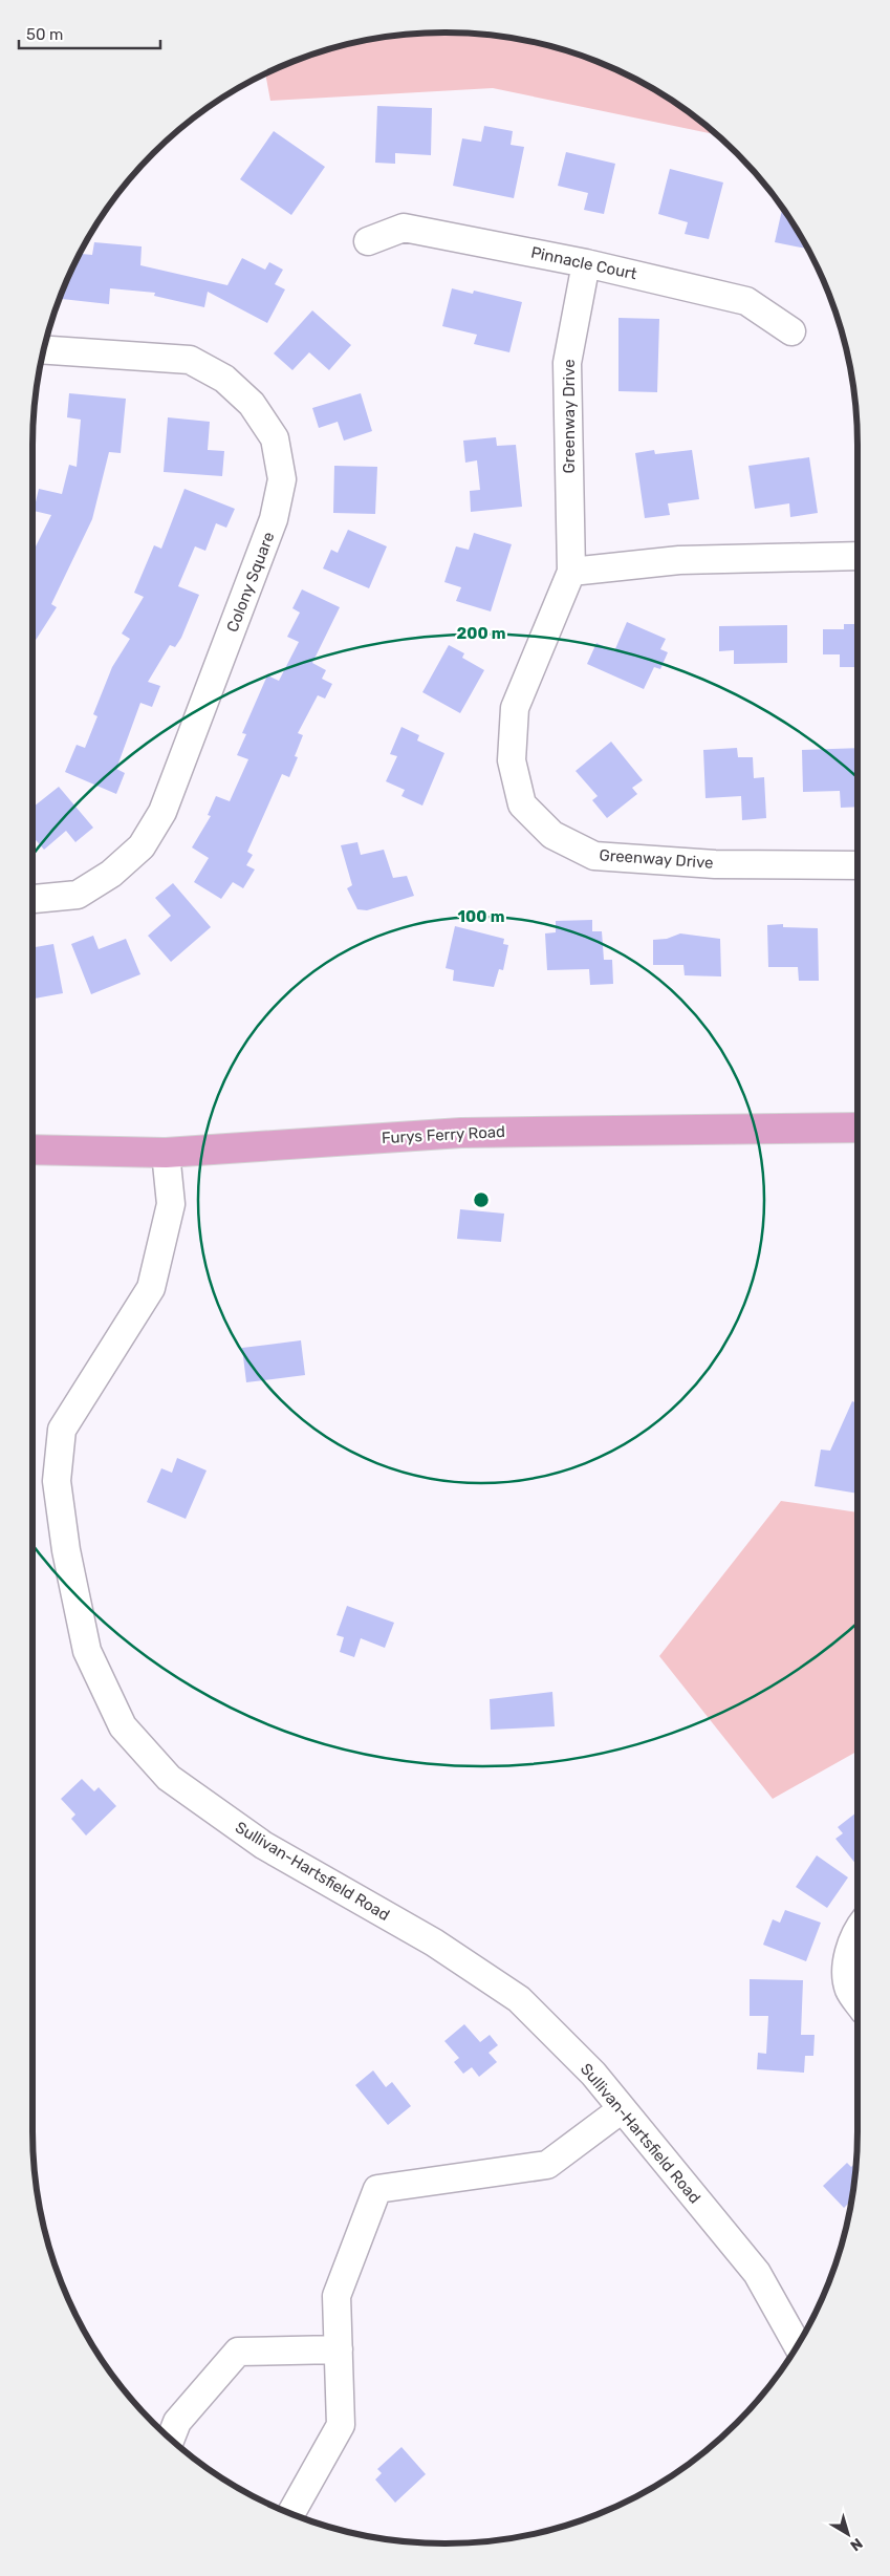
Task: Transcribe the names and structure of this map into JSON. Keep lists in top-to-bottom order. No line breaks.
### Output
{"streets":{"main road":["Furys Ferry Road"],"street":["Pinnacle Court","Greenway Drive","Colony Square","Sullivan-Hartsfield Road"]},"crossings":[["Pinnacle Court","Greenway Drive"],["Furys Ferry Road","Sullivan-Hartsfield Road"]],"scale_bar":"50 m","north":"bottom right","rings":["200 m","100 m"]}
